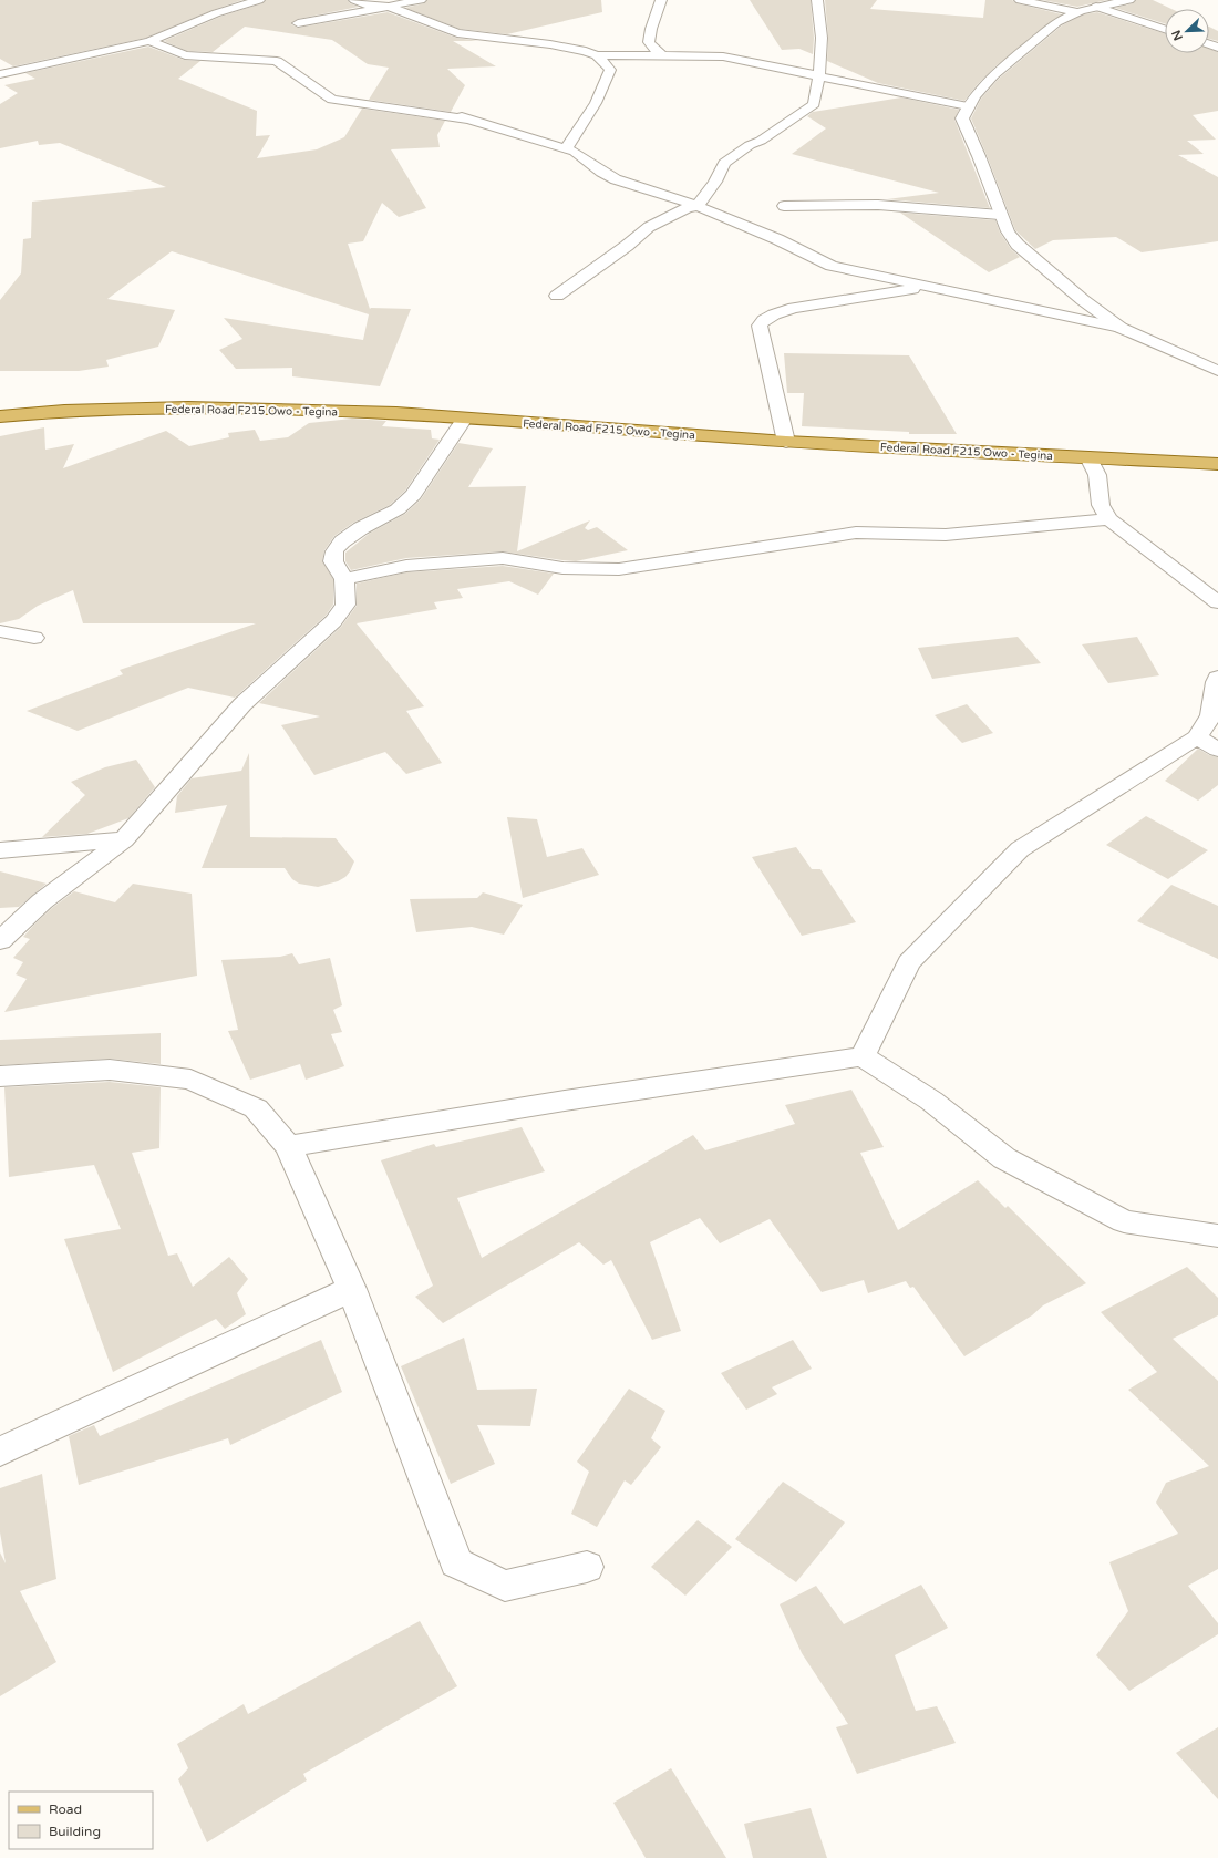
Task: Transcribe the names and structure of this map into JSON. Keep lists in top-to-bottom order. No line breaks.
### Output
{"streets":{"main road":["Federal Road F215 Owo - Tegina"]},"legend":["Road","Building"],"north":"bottom left"}
